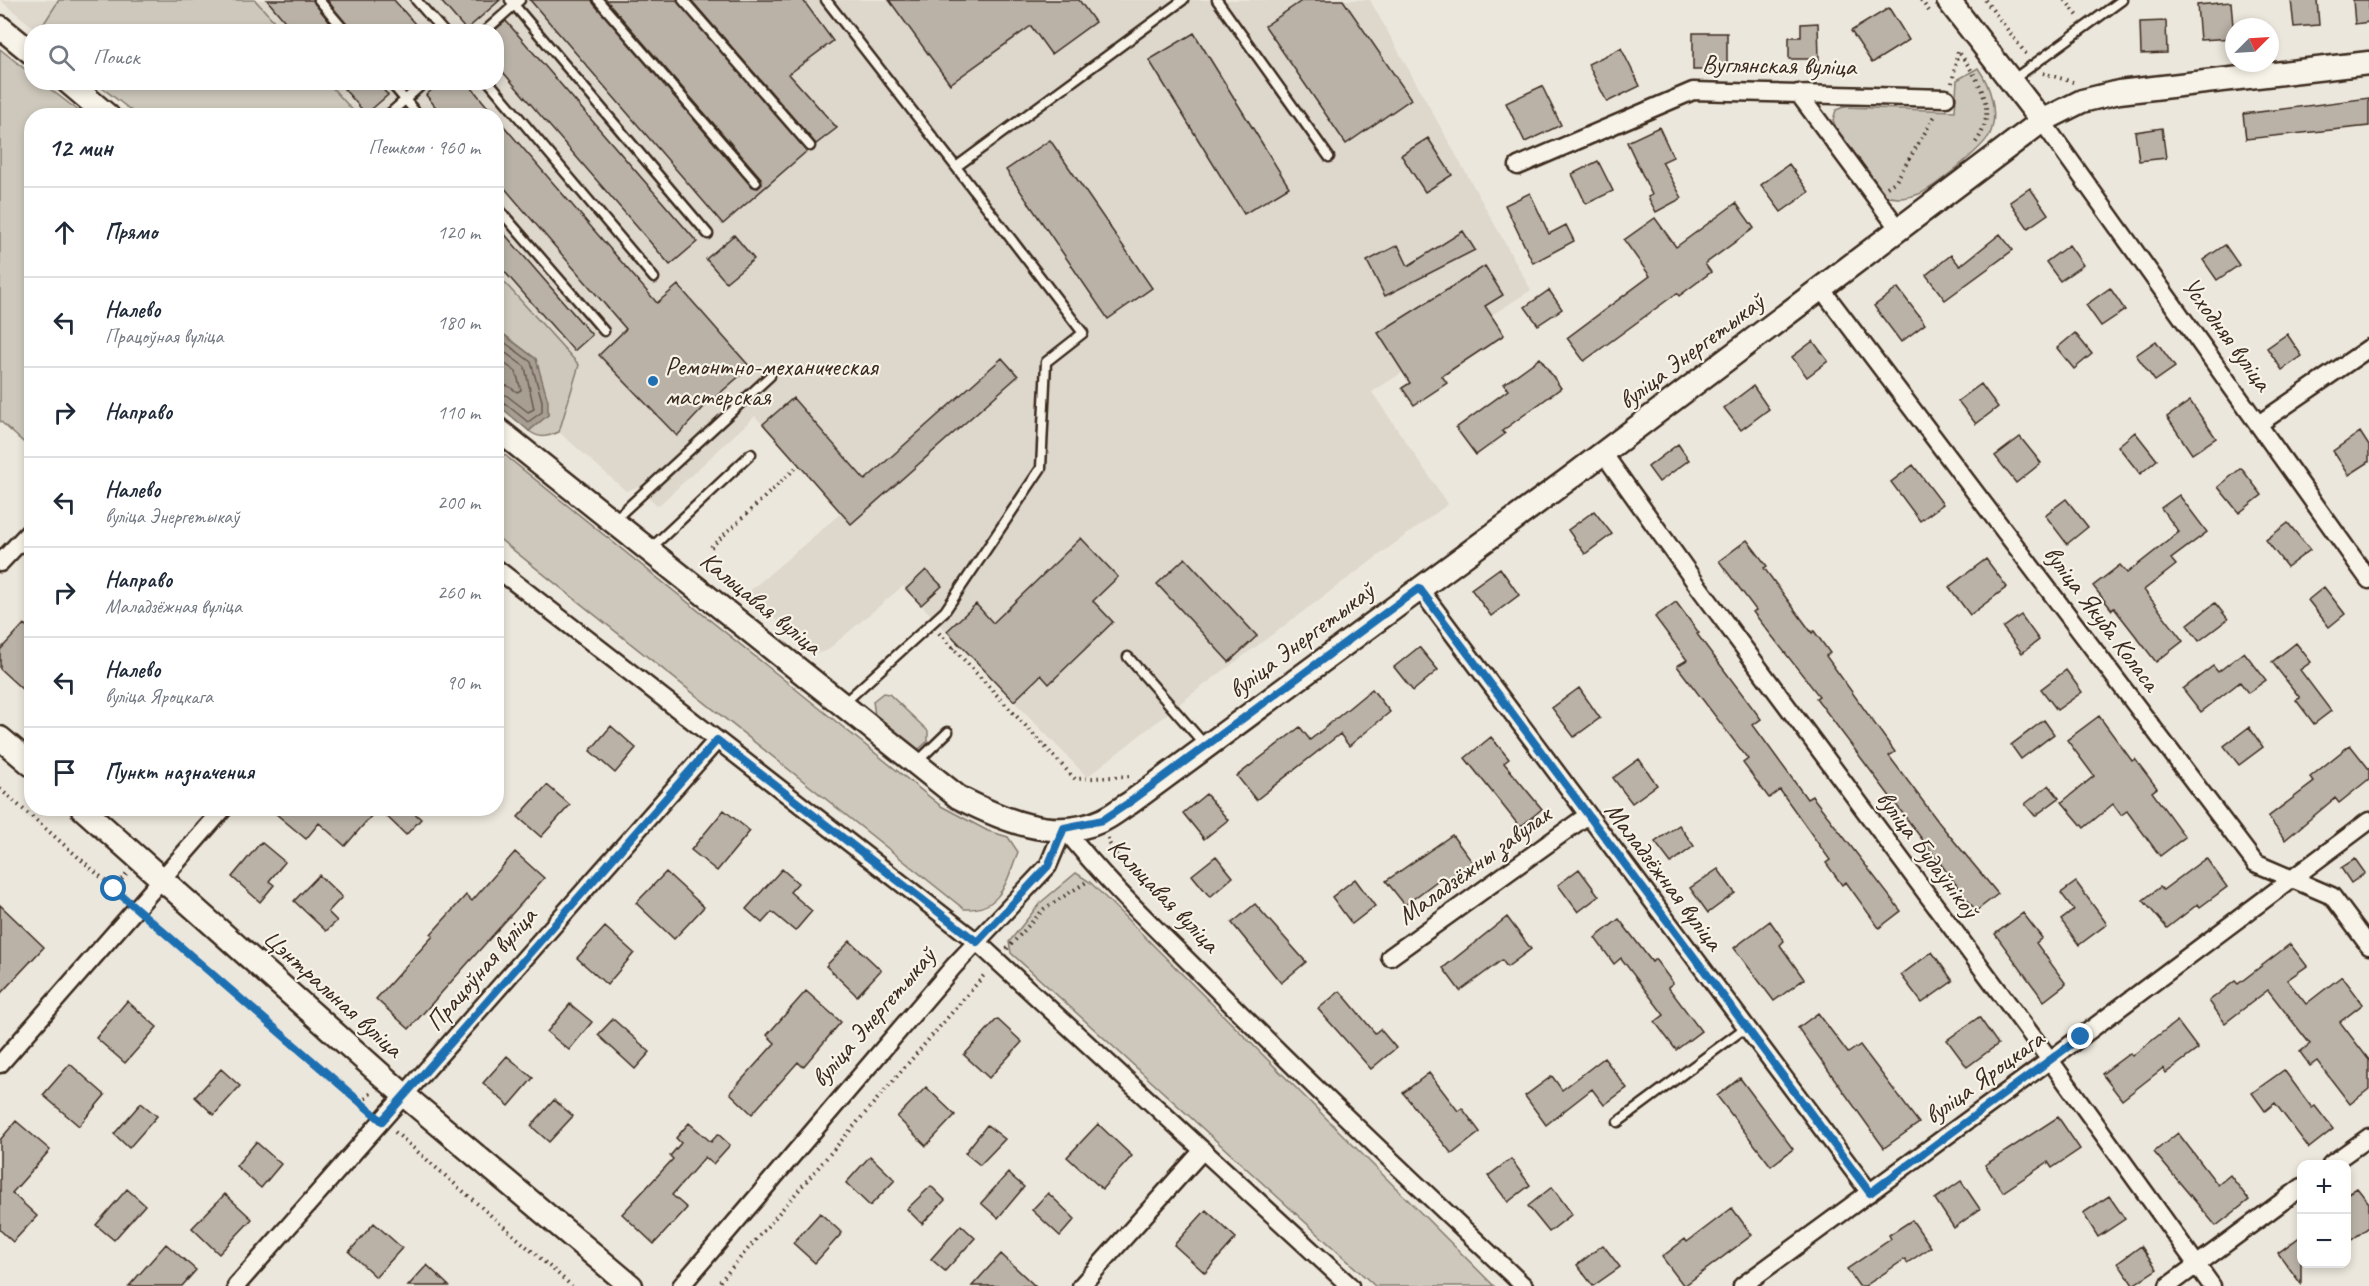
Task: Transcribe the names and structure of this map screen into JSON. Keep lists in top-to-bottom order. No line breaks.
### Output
{"streets":{"street":["Вуглянская вуліца","Усходняя вуліца","вуліца Энергетыкаў","Кальцавая вуліца","вуліца Якуба Коласа","вуліца Будаўнікоў","Маладзёжны завулак","Маладзёжная вуліца","Працоўная вуліца","Цэнтральная вуліца","вуліца Яроцкага"]},"crossings":[["Усходняя вуліца","вуліца Энергетыкаў"],["вуліца Энергетыкаў","Кальцавая вуліца"],["вуліца Энергетыкаў","вуліца Якуба Коласа"],["вуліца Энергетыкаў","вуліца Будаўнікоў"],["вуліца Энергетыкаў","Маладзёжная вуліца"],["вуліца Якуба Коласа","вуліца Яроцкага"],["вуліца Будаўнікоў","вуліца Яроцкага"],["Маладзёжны завулак","Маладзёжная вуліца"],["Маладзёжная вуліца","вуліца Яроцкага"],["Працоўная вуліца","Цэнтральная вуліца"]],"places":["Ремонтно-механическая мастерская"],"north":"top right","page":{"search":"Поиск","heading":["12 мин","Пешком · 960 m"],"list":[["Прямо","120 m"],["Налево","Працоўная вуліца","180 m"],["Направо","110 m"],["Налево","вуліца Энергетыкаў","200 m"],["Направо","Маладзёжная вуліца","260 m"],["Налево","вуліца Яроцкага","90 m"],"Пункт назначения"],"map_buttons":["+","−"]}}
